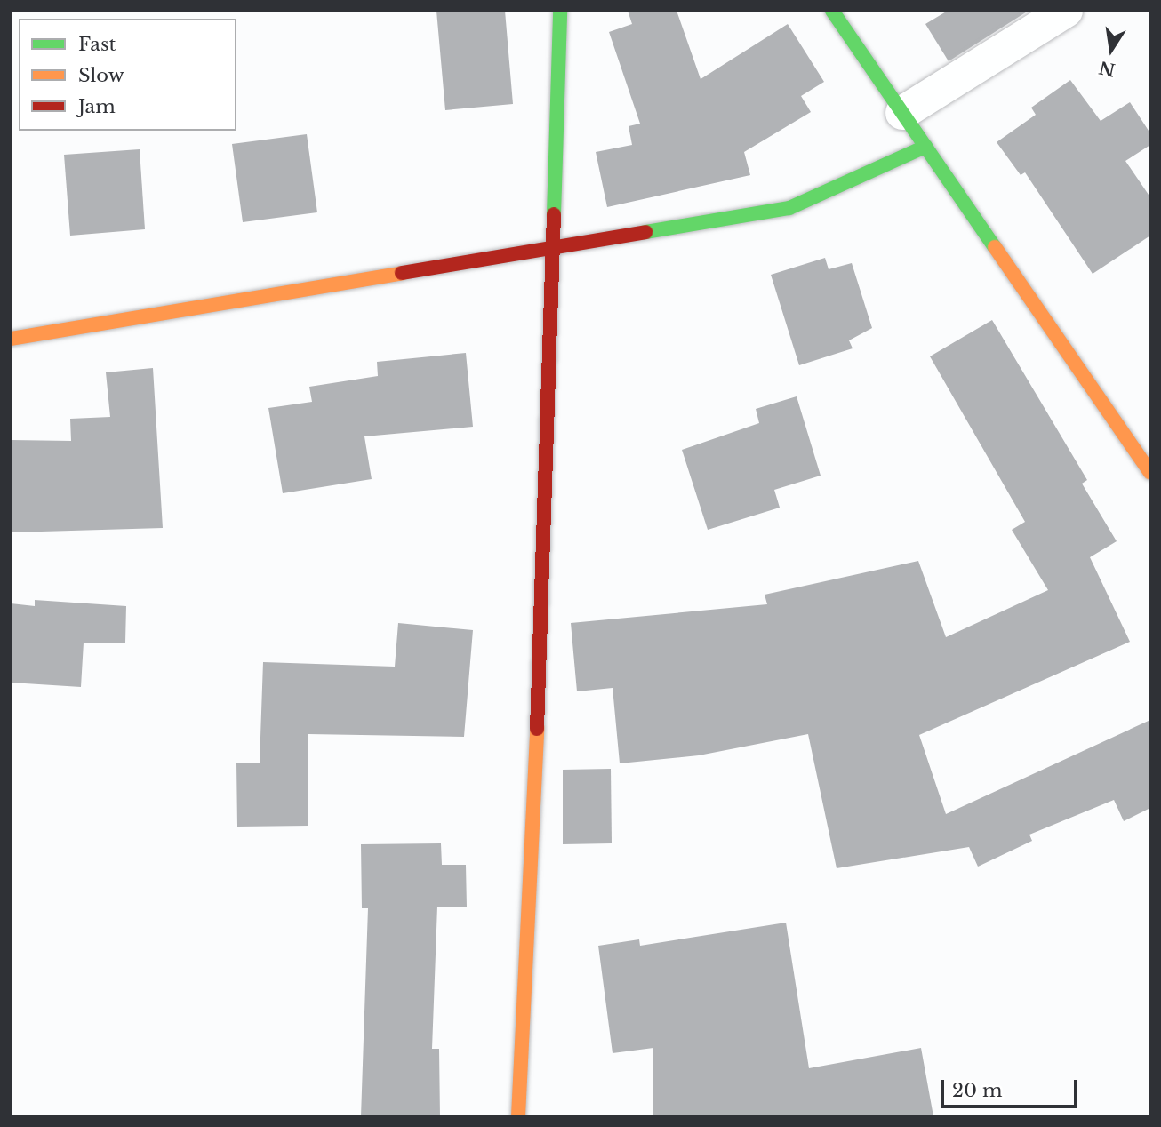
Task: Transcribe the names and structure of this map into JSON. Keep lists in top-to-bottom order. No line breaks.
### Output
{"legend":["Fast","Slow","Jam"],"scale_bar":"20 m","north":"bottom"}
